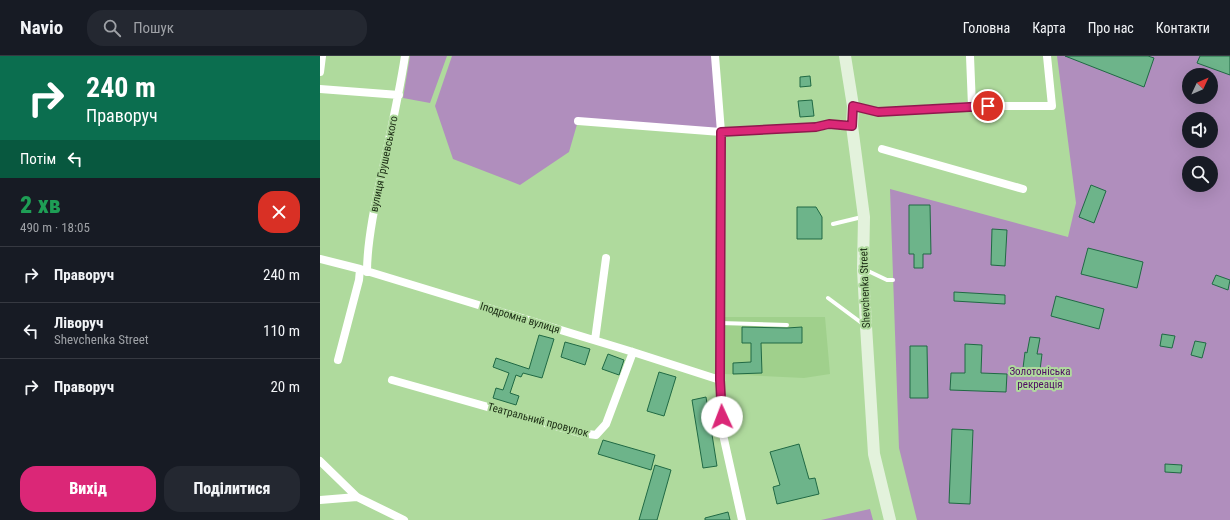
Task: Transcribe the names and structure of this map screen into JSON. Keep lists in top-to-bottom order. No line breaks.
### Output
{"streets":{"main road":["Shevchenka Street"],"street":["вулиця Грушевського","Іподромна вулиця","Театральний провулок"]},"crossings":[["вулиця Грушевського","Іподромна вулиця"],["Іподромна вулиця","Театральний провулок"]],"parks":["Золотоніська рекреація"],"north":"top right","page":{"header":"Navio","search":"Пошук","nav":["Головна","Карта","Про нас","Контакти"],"turn":["240 m","Праворуч"],"then":"Потім","heading":["2 хв","490 m · 18:05"],"list":[{"name":"Праворуч","value":"240 m"},{"name":"Ліворуч","note":"Shevchenka Street","value":"110 m"},{"name":"Праворуч","value":"20 m"}],"buttons":["Вихід","Поділитися"]}}
